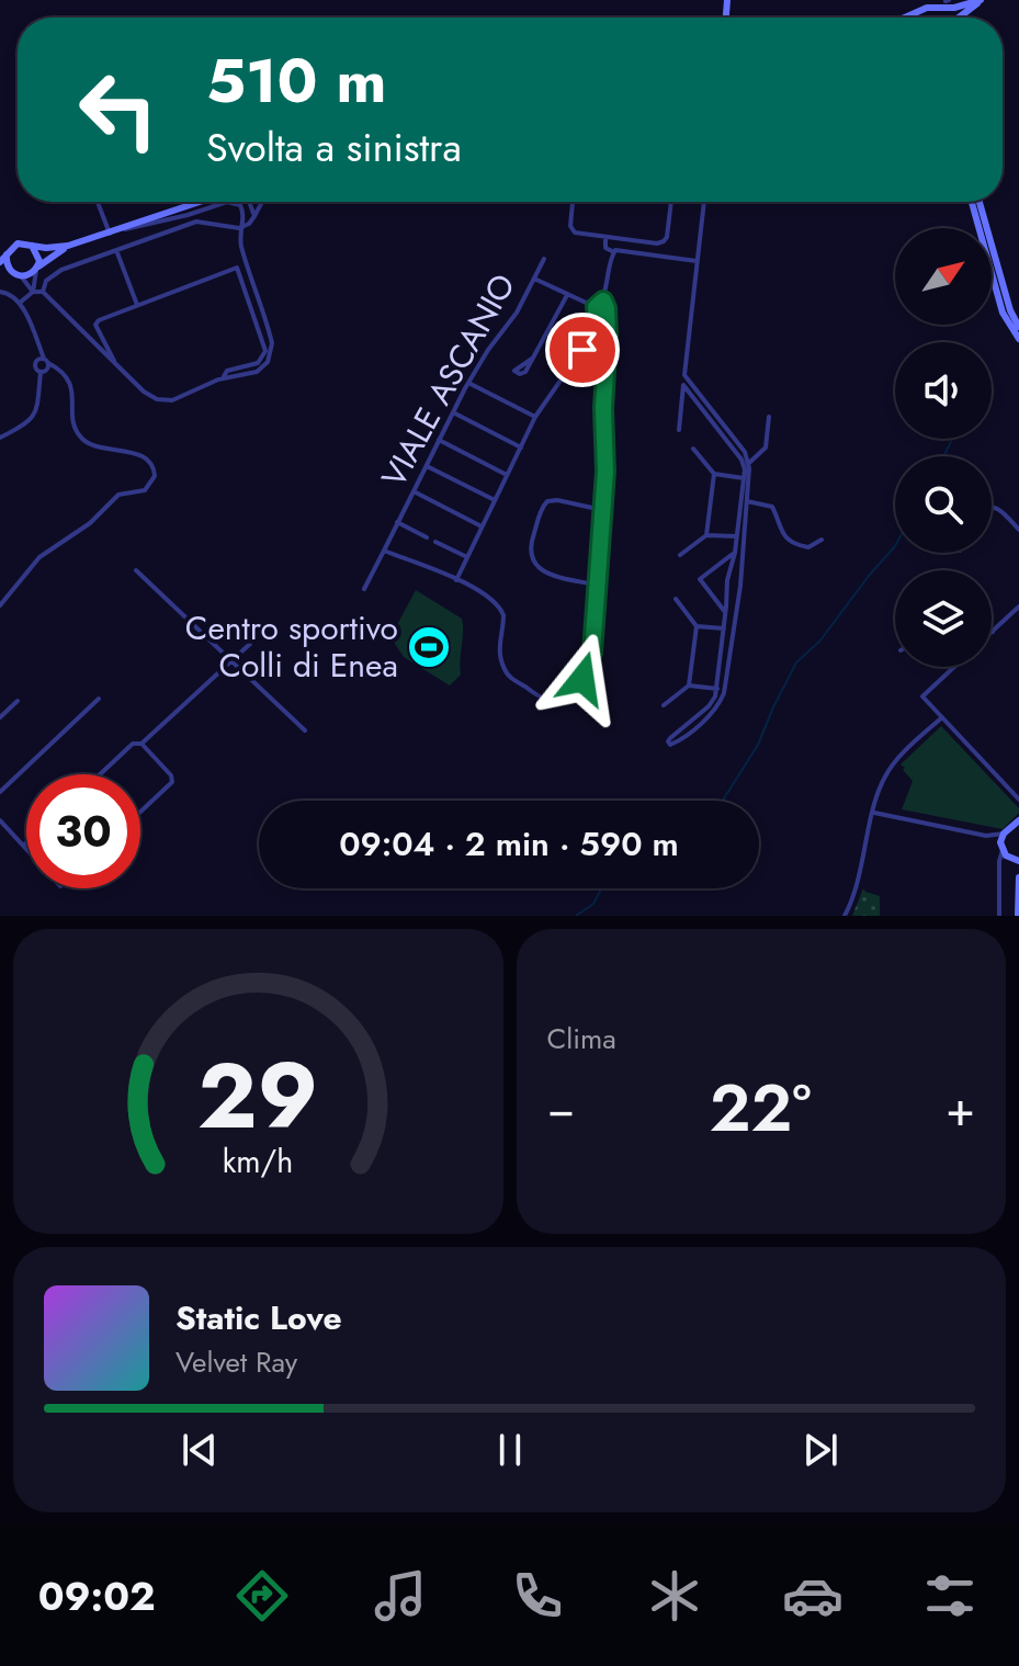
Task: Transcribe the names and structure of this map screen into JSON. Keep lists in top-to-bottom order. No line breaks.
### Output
{"streets":{"street":["VIALE ASCANIO"]},"places":{"sports":["Centro sportivo Colli di Enea"]},"north":"top right","page":{"turn":["510 m","Svolta a sinistra"],"limit":"30","trip":"09:04 · 2 min · 590 m","tile":"Clima","heat":["−","22°","+"],"song":["Static Love","Velvet Ray"],"tabs":"09:02","gauge":["29","km/h"]}}
